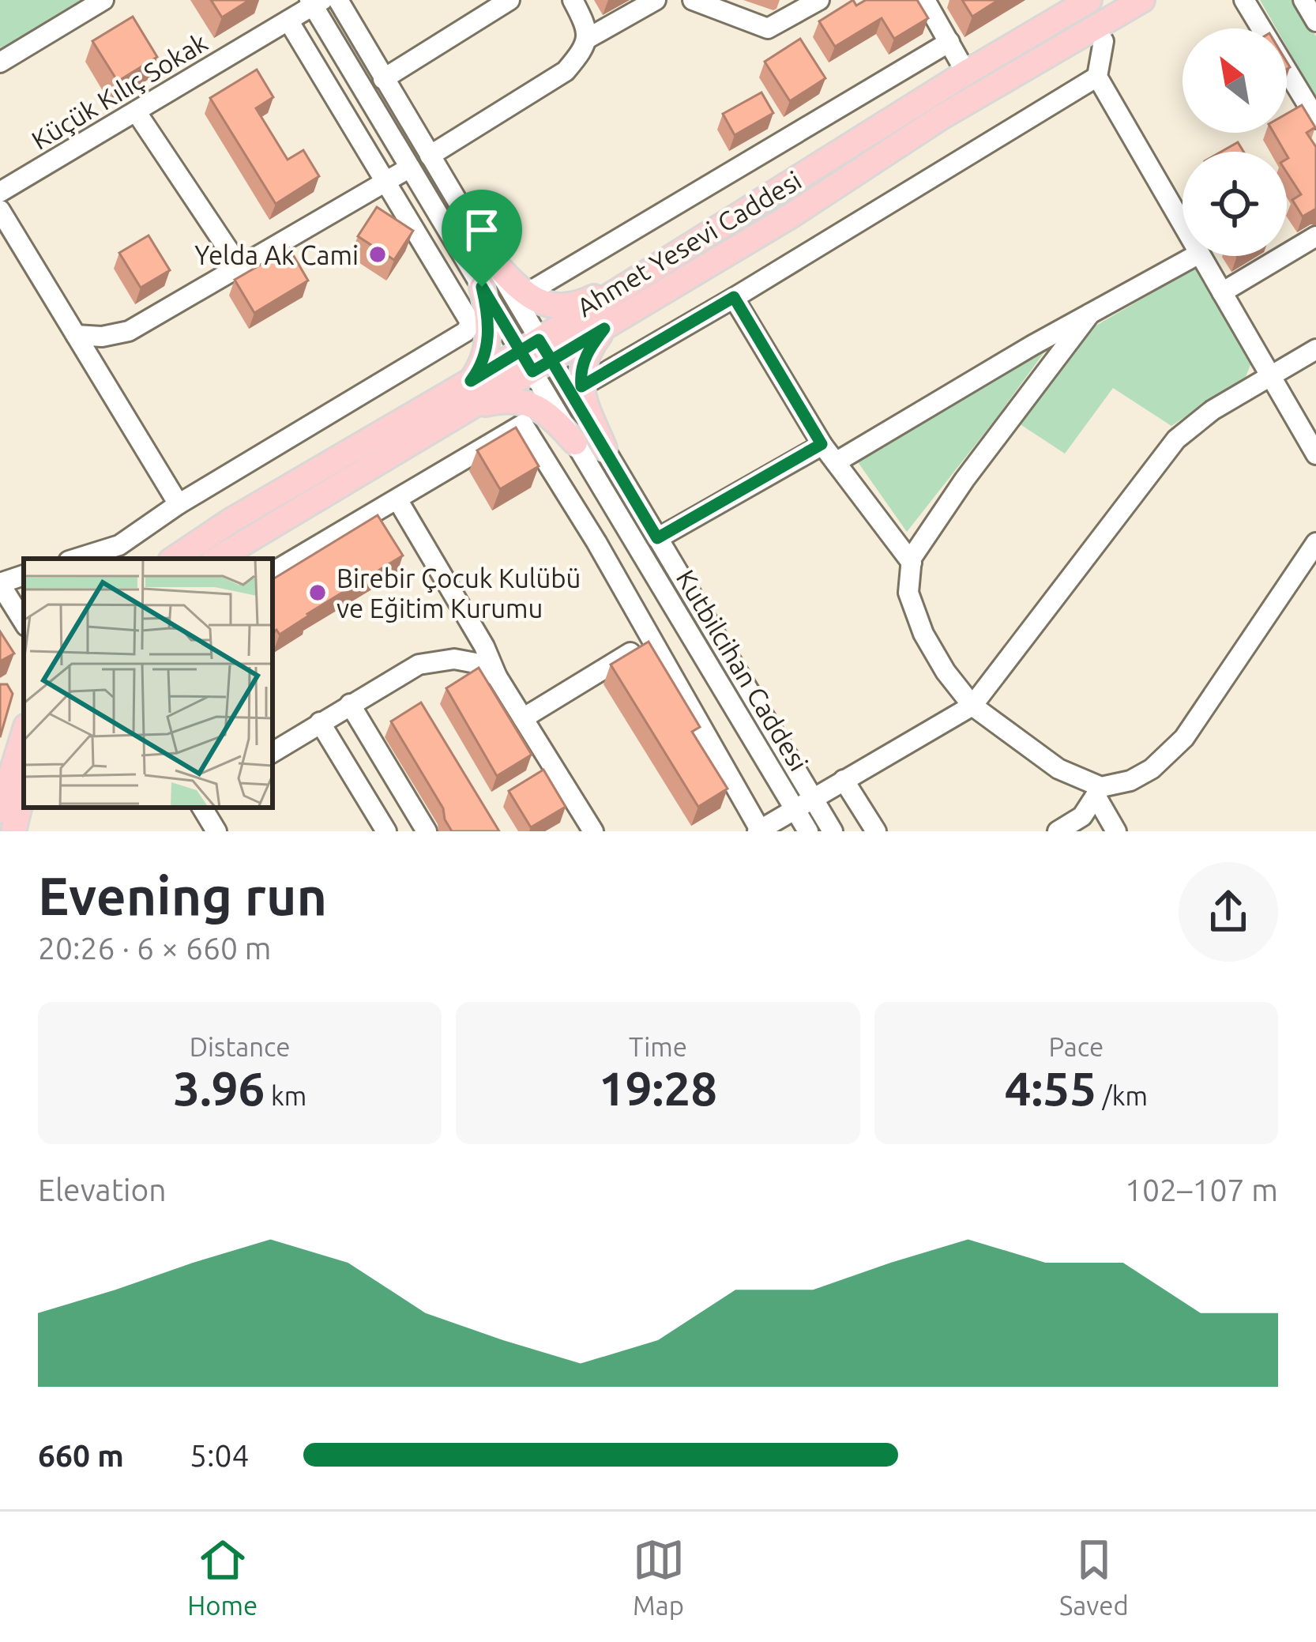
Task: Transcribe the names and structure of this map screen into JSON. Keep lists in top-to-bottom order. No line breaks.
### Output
{"streets":{"main road":["Ahmet Yesevi Caddesi"],"street":["Küçük Kılıç Sokak","Kutbilcihan Caddesi"]},"crossings":[["Küçük Kılıç Sokak","Kutbilcihan Caddesi"],["Ahmet Yesevi Caddesi","Kutbilcihan Caddesi"]],"places":["Yelda Ak Cami","Birebir Çocuk Kulübü ve Eğitim Kurumu"],"north":"top left","page":{"heading":["Evening run","20:26 · 6 × 660 m"],"stats":[["Distance","3.96 km"],["Time","19:28"],["Pace","4:55 /km"]],"chart":["Elevation","102–107 m"],"list":[{"name":"660 m","note":"5:04"}],"tabs":["Home","Map","Saved"]}}
